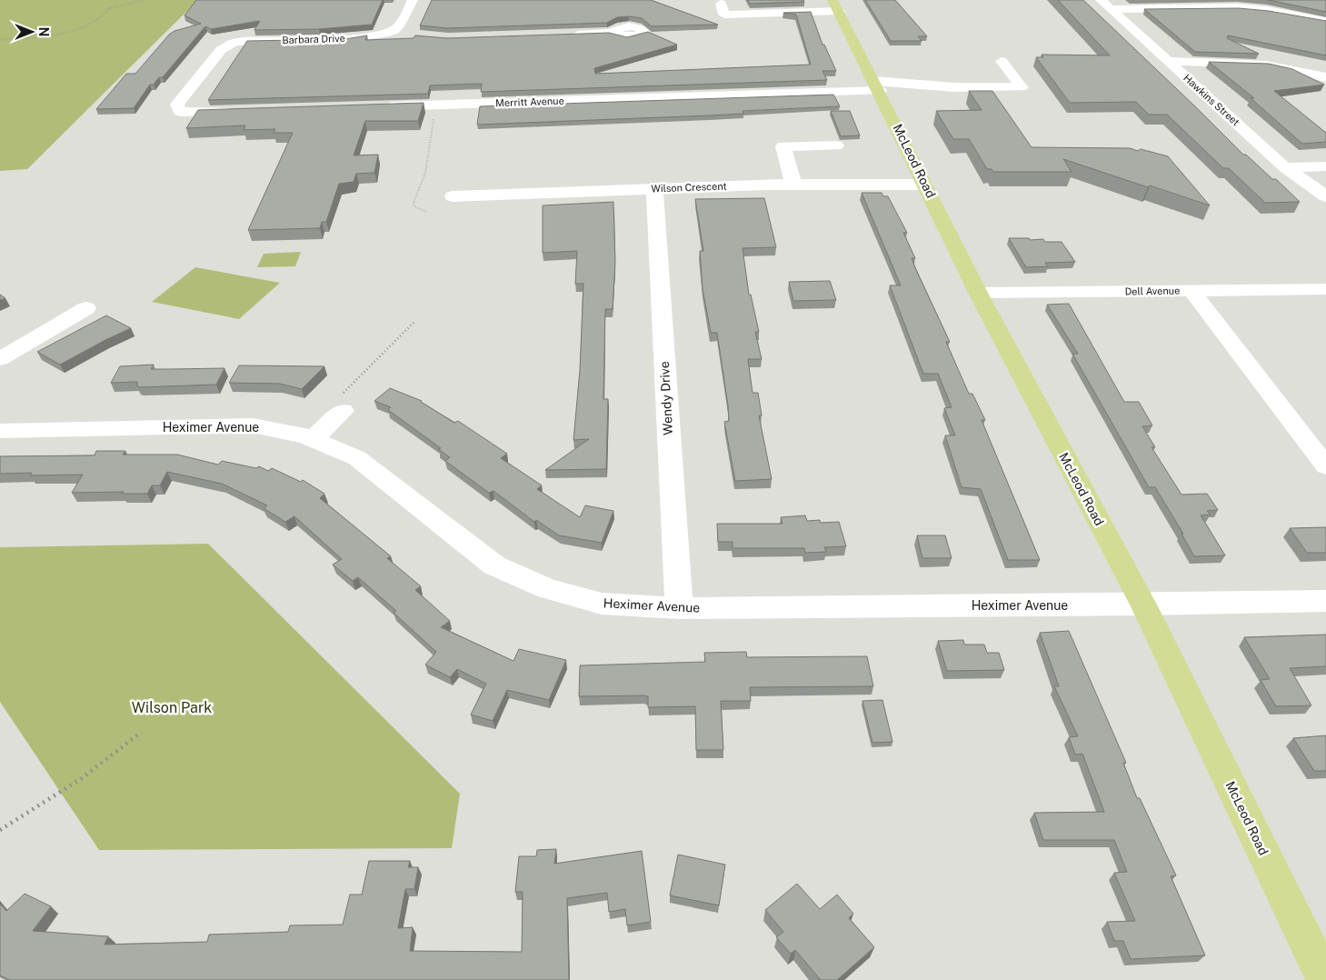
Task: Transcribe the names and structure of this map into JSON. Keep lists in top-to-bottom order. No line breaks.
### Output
{"streets":{"main road":["McLeod Road"],"street":["Barbara Drive","Hawkins Street","Merritt Avenue","Wilson Crescent","Dell Avenue","Wendy Drive","Heximer Avenue"]},"crossings":[["Merritt Avenue","McLeod Road"],["McLeod Road","Wilson Crescent"],["McLeod Road","Dell Avenue"],["McLeod Road","Heximer Avenue"],["Wilson Crescent","Wendy Drive"],["Wendy Drive","Heximer Avenue"]],"parks":["Wilson Park"],"north":"right"}
